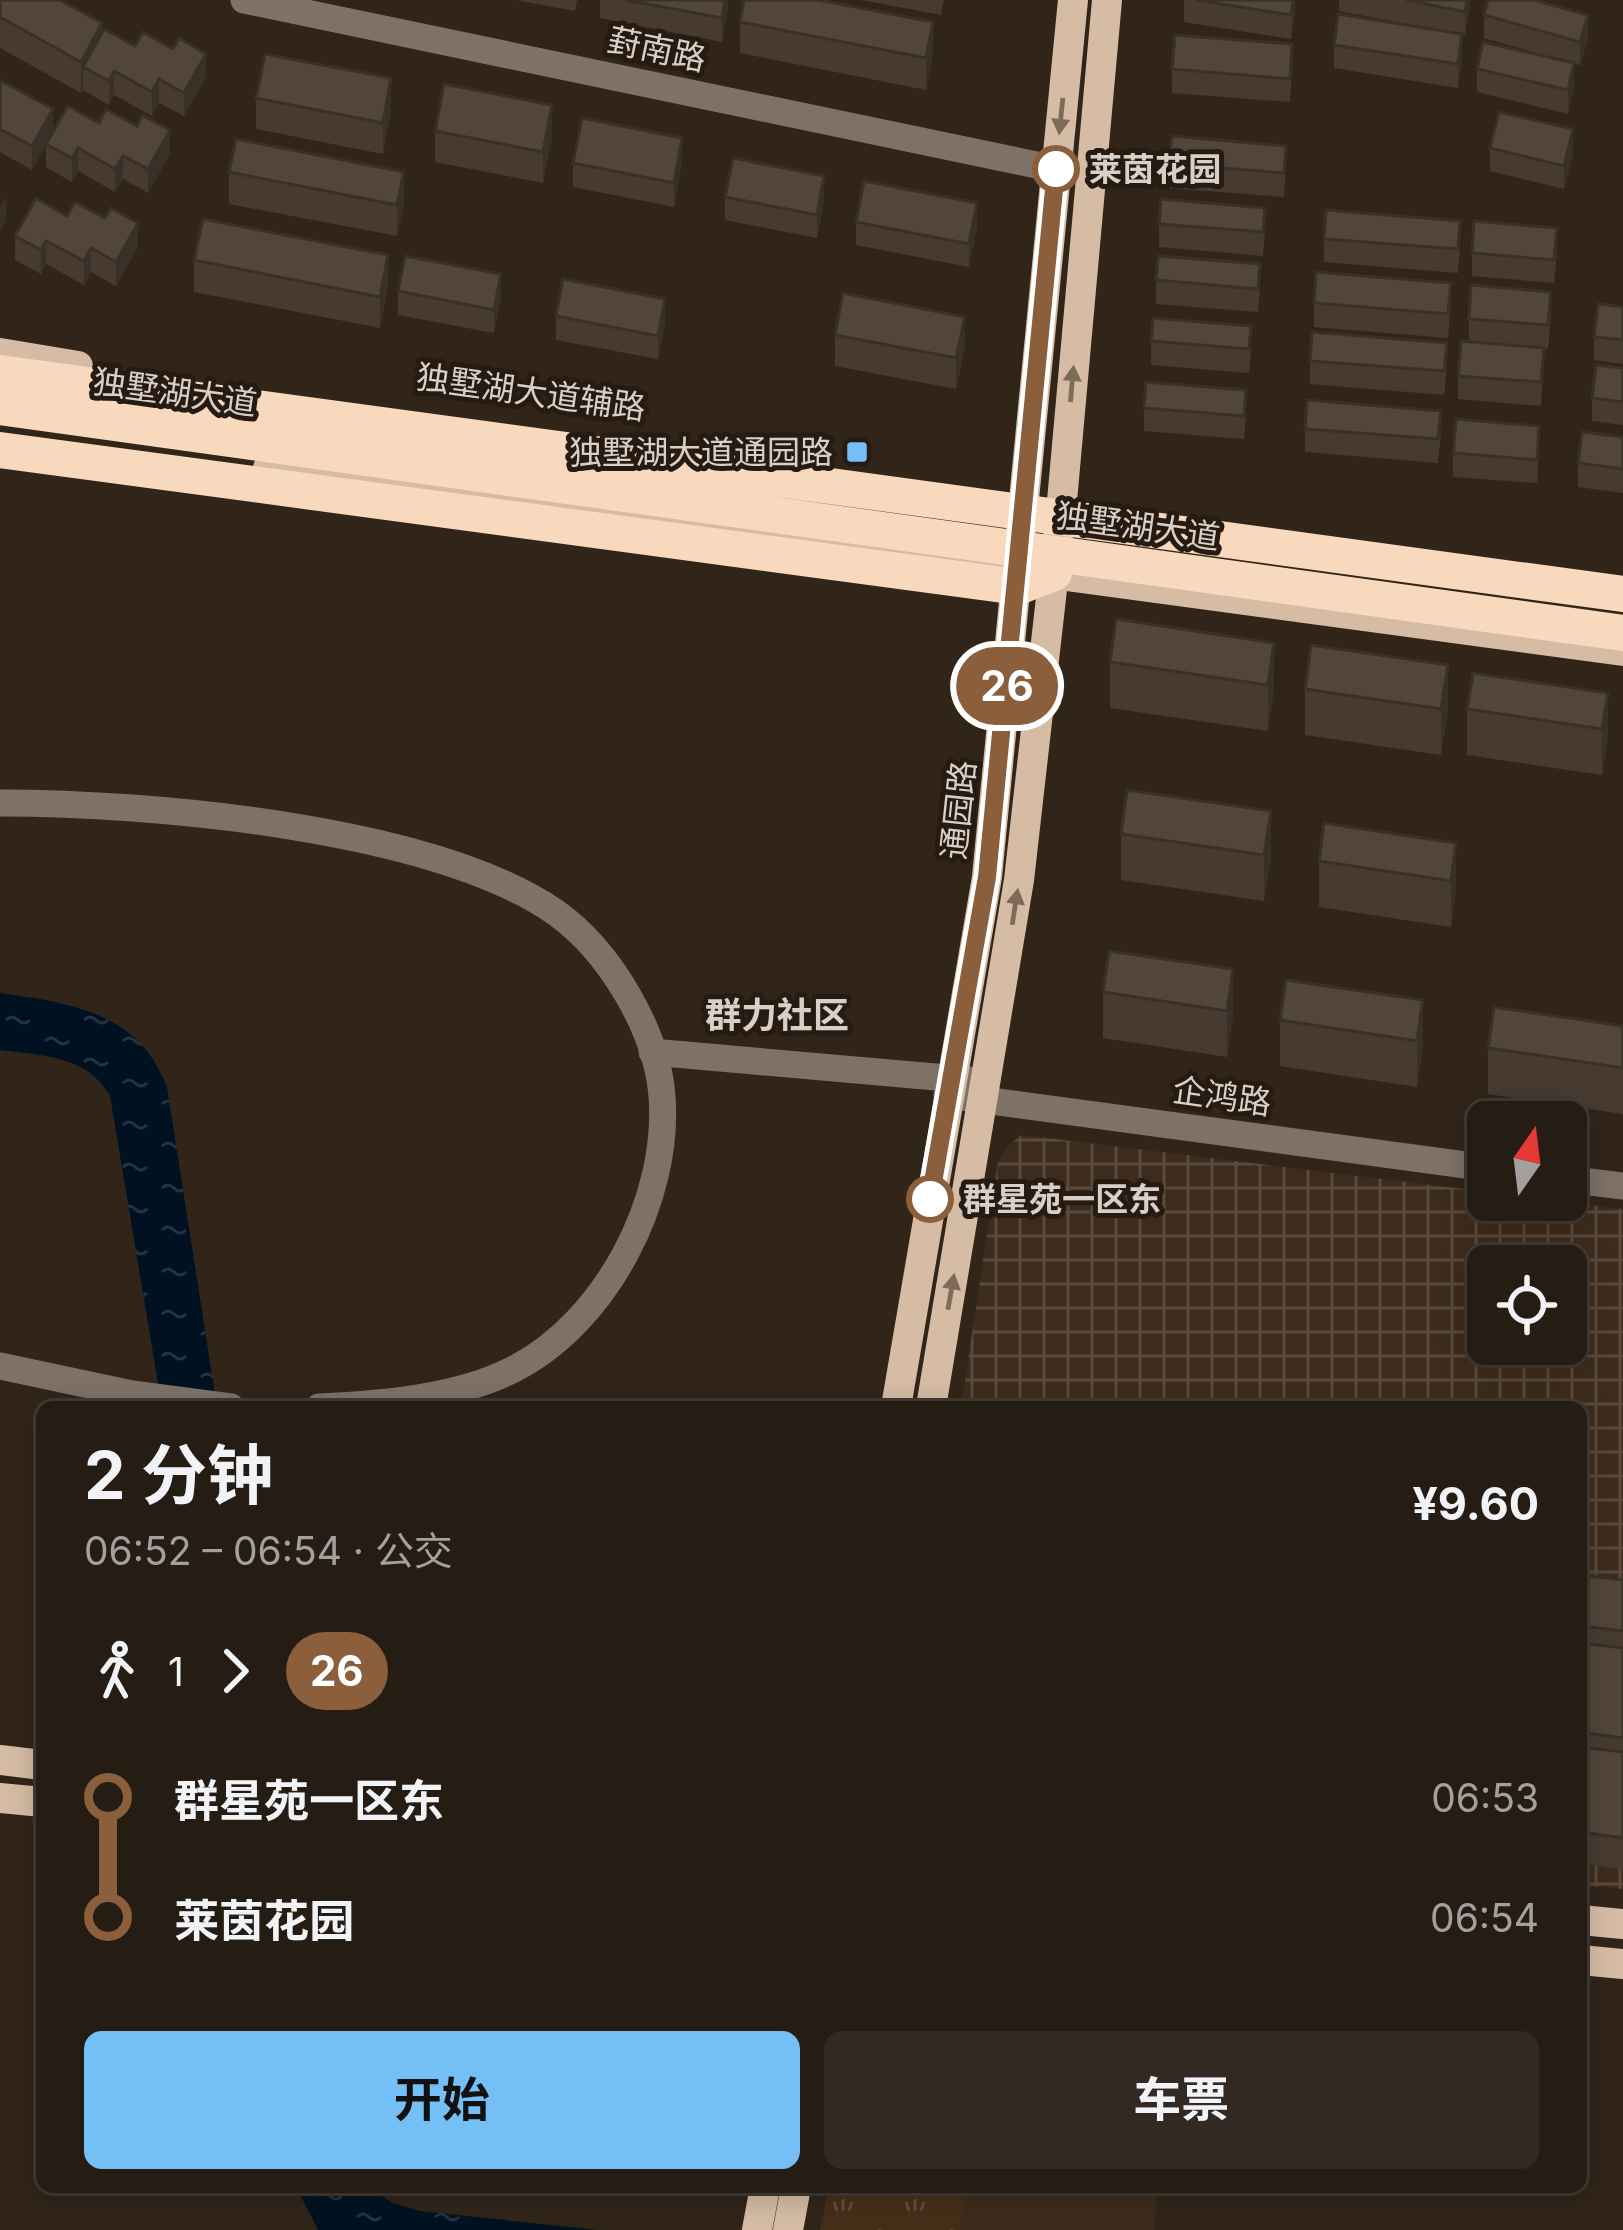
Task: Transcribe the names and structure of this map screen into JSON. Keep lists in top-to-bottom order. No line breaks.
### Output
{"streets":{"highway":["独墅湖大道"],"main road":["独墅湖大道辅路","通园路"],"street":["葑南路","企鸿路"]},"crossings":[["葑南路","通园路"],["独墅湖大道辅路","通园路"],["通园路","企鸿路"]],"districts":["群力社区"],"places":{"other":["莱茵花园","群星苑一区东"],"transit":["独墅湖大道通园路"]},"lines":["bus line 26"],"north":"top","page":{"on_map":"26","heading":["2 分钟","06:52 – 06:54 · 公交","¥9.60"],"legs":["1","26"],"list":[{"name":"群星苑一区东","value":"06:53"},{"name":"莱茵花园","value":"06:54"}],"buttons":["开始","车票"]}}
